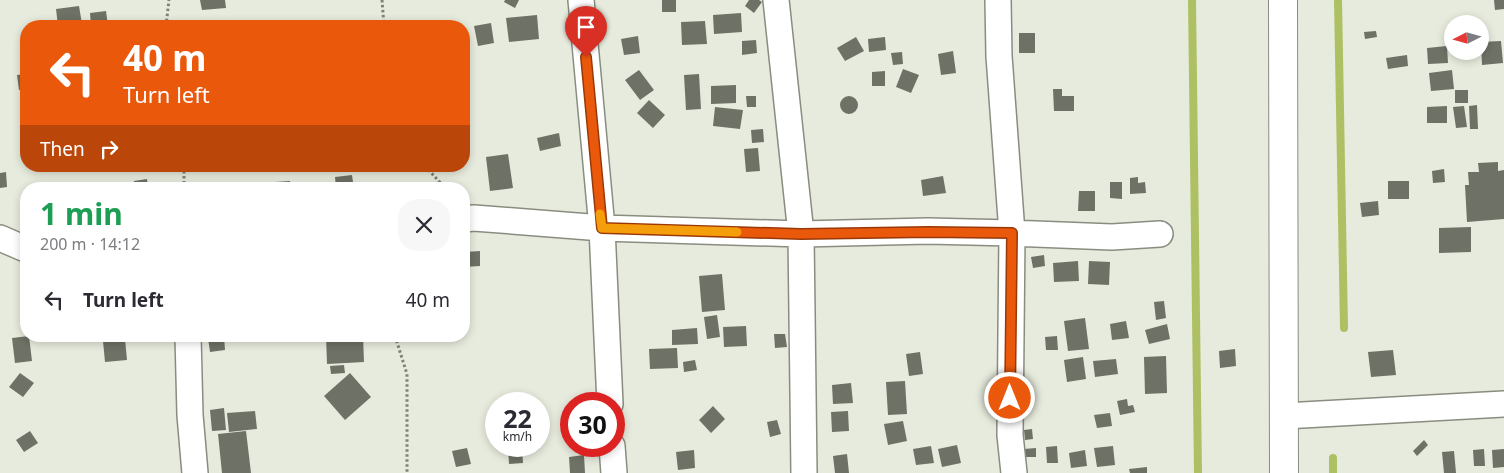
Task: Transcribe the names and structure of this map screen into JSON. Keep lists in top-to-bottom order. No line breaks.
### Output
{"north":"left","page":{"turn":["40 m","Turn left"],"then":"Then","heading":["1 min","200 m · 14:12"],"list":[{"name":"Turn left","value":"40 m"}],"speed":"22 km/h","limit":"30"}}
